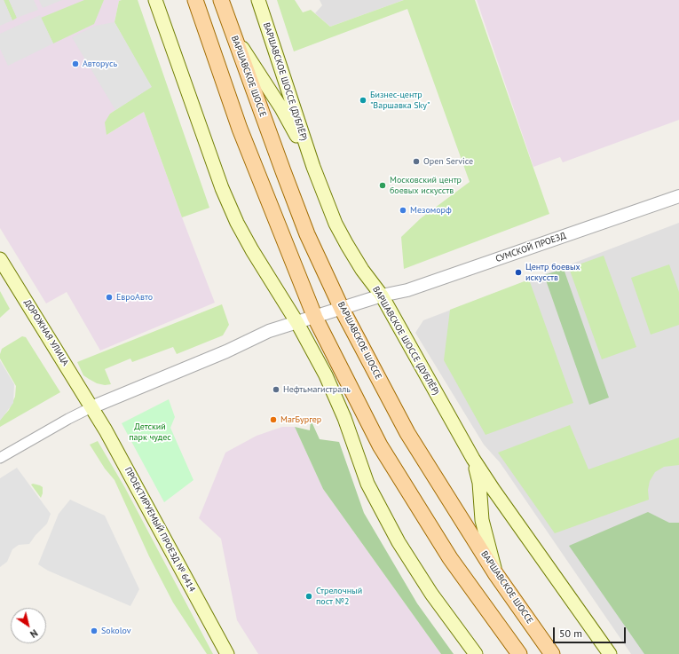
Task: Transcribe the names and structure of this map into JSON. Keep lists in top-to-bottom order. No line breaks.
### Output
{"streets":{"main road":["ВАРШАВСКОЕ ШОССЕ","ВАРШАВСКОЕ ШОССЕ (ДУБЛЁР)","ДОРОЖНАЯ УЛИЦА","ПРОЕКТИРУЕМЫЙ ПРОЕЗД № 6414"],"street":["СУМСКОЙ ПРОЕЗД"]},"crossings":[["ВАРШАВСКОЕ ШОССЕ","СУМСКОЙ ПРОЕЗД"],["ВАРШАВСКОЕ ШОССЕ (ДУБЛЁР)","СУМСКОЙ ПРОЕЗД"],["СУМСКОЙ ПРОЕЗД","ДОРОЖНАЯ УЛИЦА"],["СУМСКОЙ ПРОЕЗД","ПРОЕКТИРУЕМЫЙ ПРОЕЗД № 6414"],["ДОРОЖНАЯ УЛИЦА","ПРОЕКТИРУЕМЫЙ ПРОЕЗД № 6414"]],"parks":["Детский парк чудес"],"places":["Авторусь","Бизнес-центр \"Варшавка Sky\"","Open Service","Московский центр боевых искусств","Мезоморф","Центр боевых искусств","ЕвроАвто","Нефтьмагистраль","МагБургер","Стрелочный пост №2","Sokolov"],"scale_bar":"50 m","north":"bottom right"}
